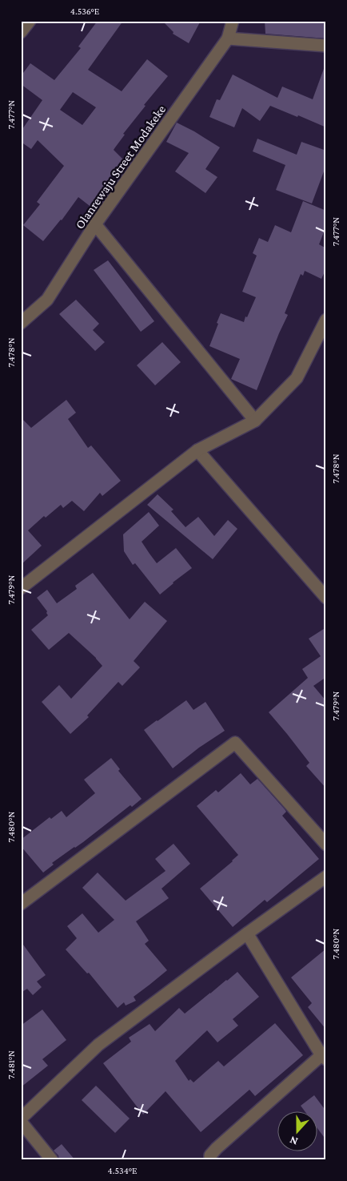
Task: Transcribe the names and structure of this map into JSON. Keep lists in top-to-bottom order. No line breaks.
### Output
{"streets":{"street":["Olanrewaju Street Modakeke"]},"north":"bottom","coordinates":["4.536°E","7.477°N","7.478°N","7.479°N","7.480°N","7.481°N","4.534°E"]}
